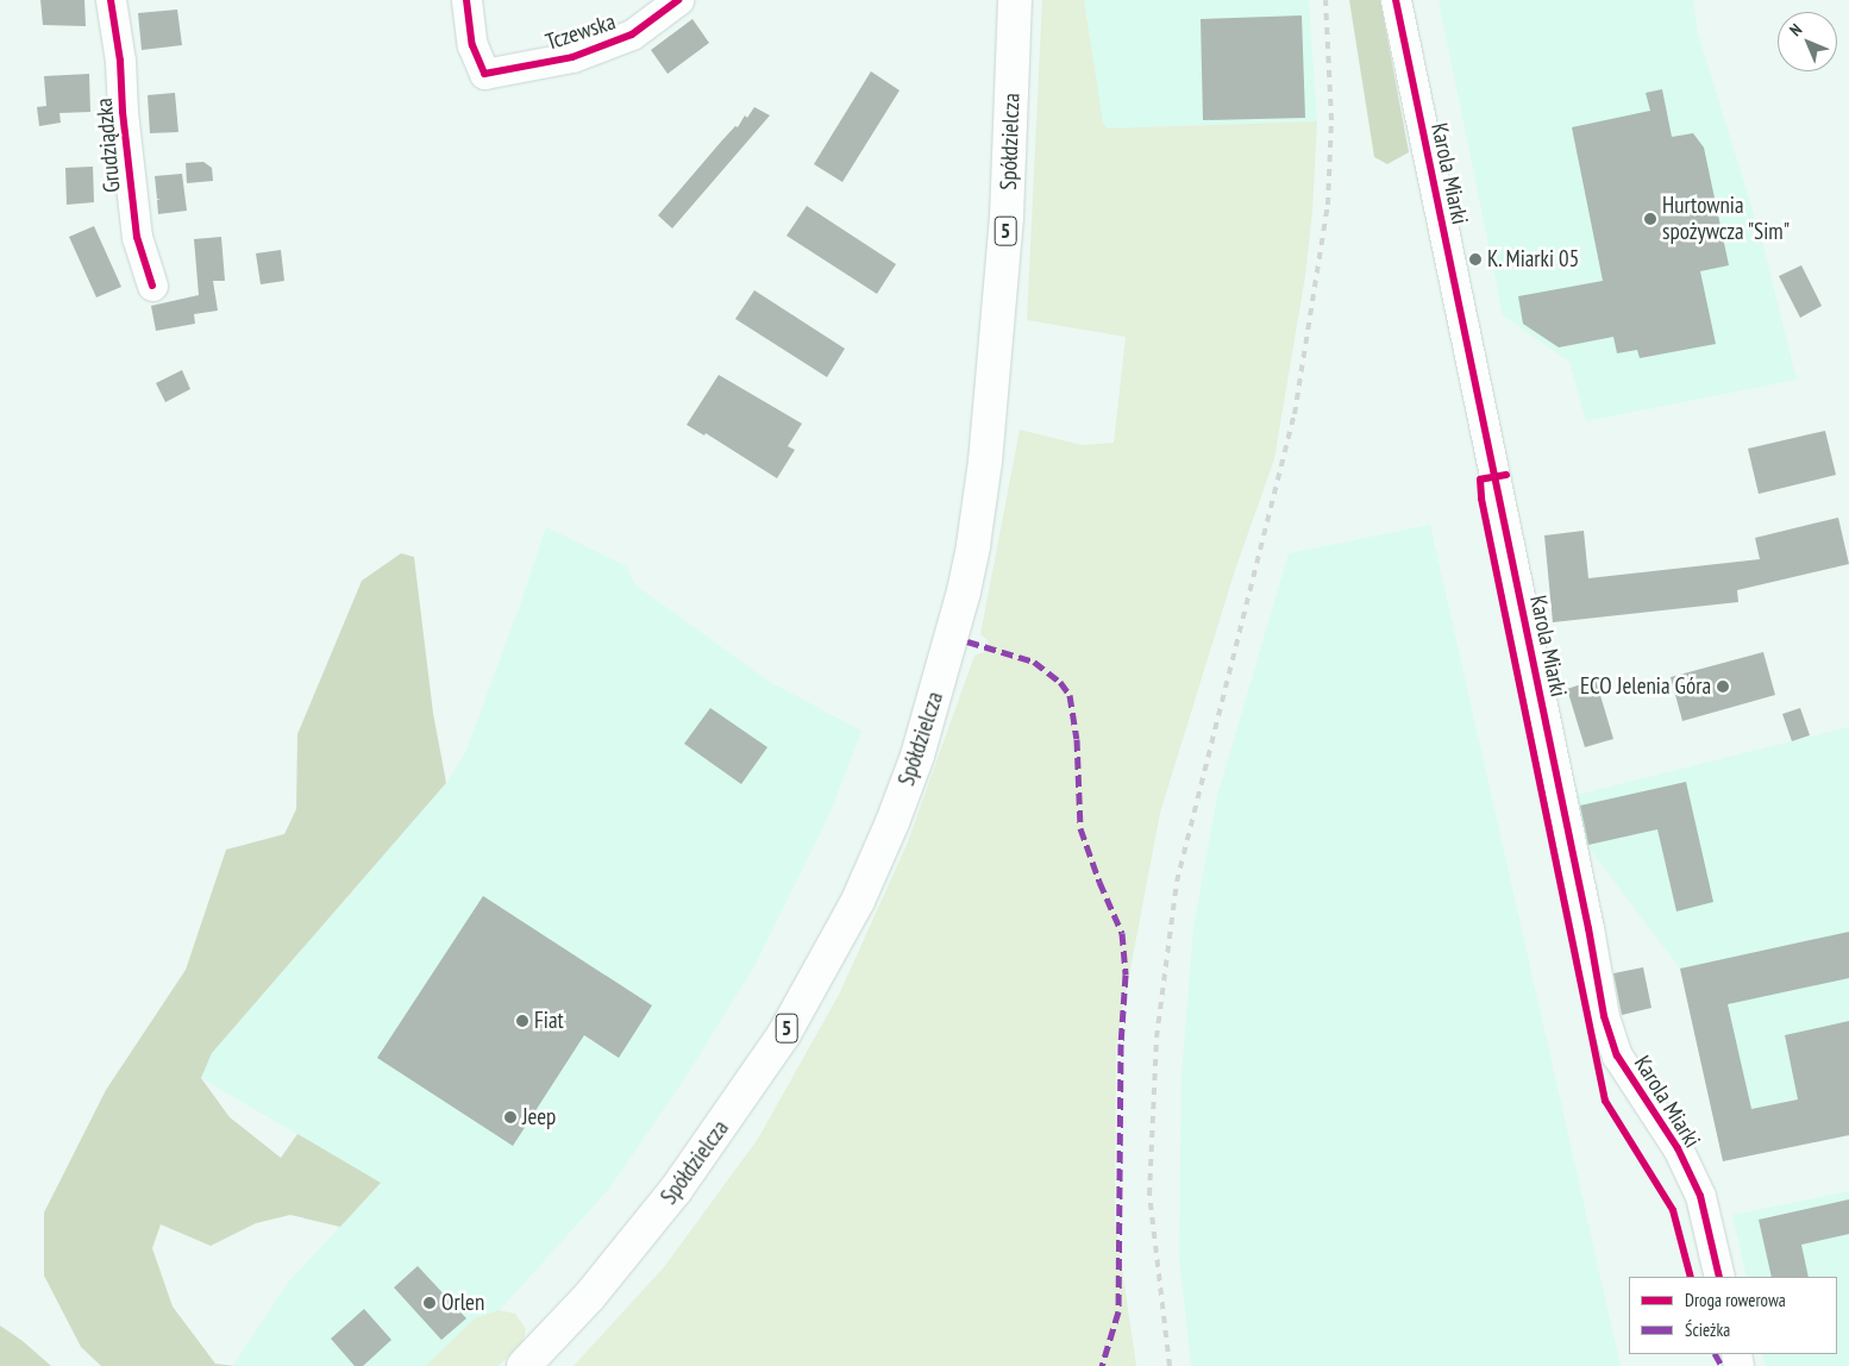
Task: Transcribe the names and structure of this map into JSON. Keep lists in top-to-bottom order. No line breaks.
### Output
{"streets":{"main road":["Spółdzielcza","5"],"street":["Tczewska","Grudziądzka","Karola Miarki"]},"places":["Hurtownia spożywcza \"Sim\"","K. Miarki 05","ECO Jelenia Góra","Fiat","Jeep","Orlen"],"legend":["Droga rowerowa","Ścieżka"],"north":"top left"}
